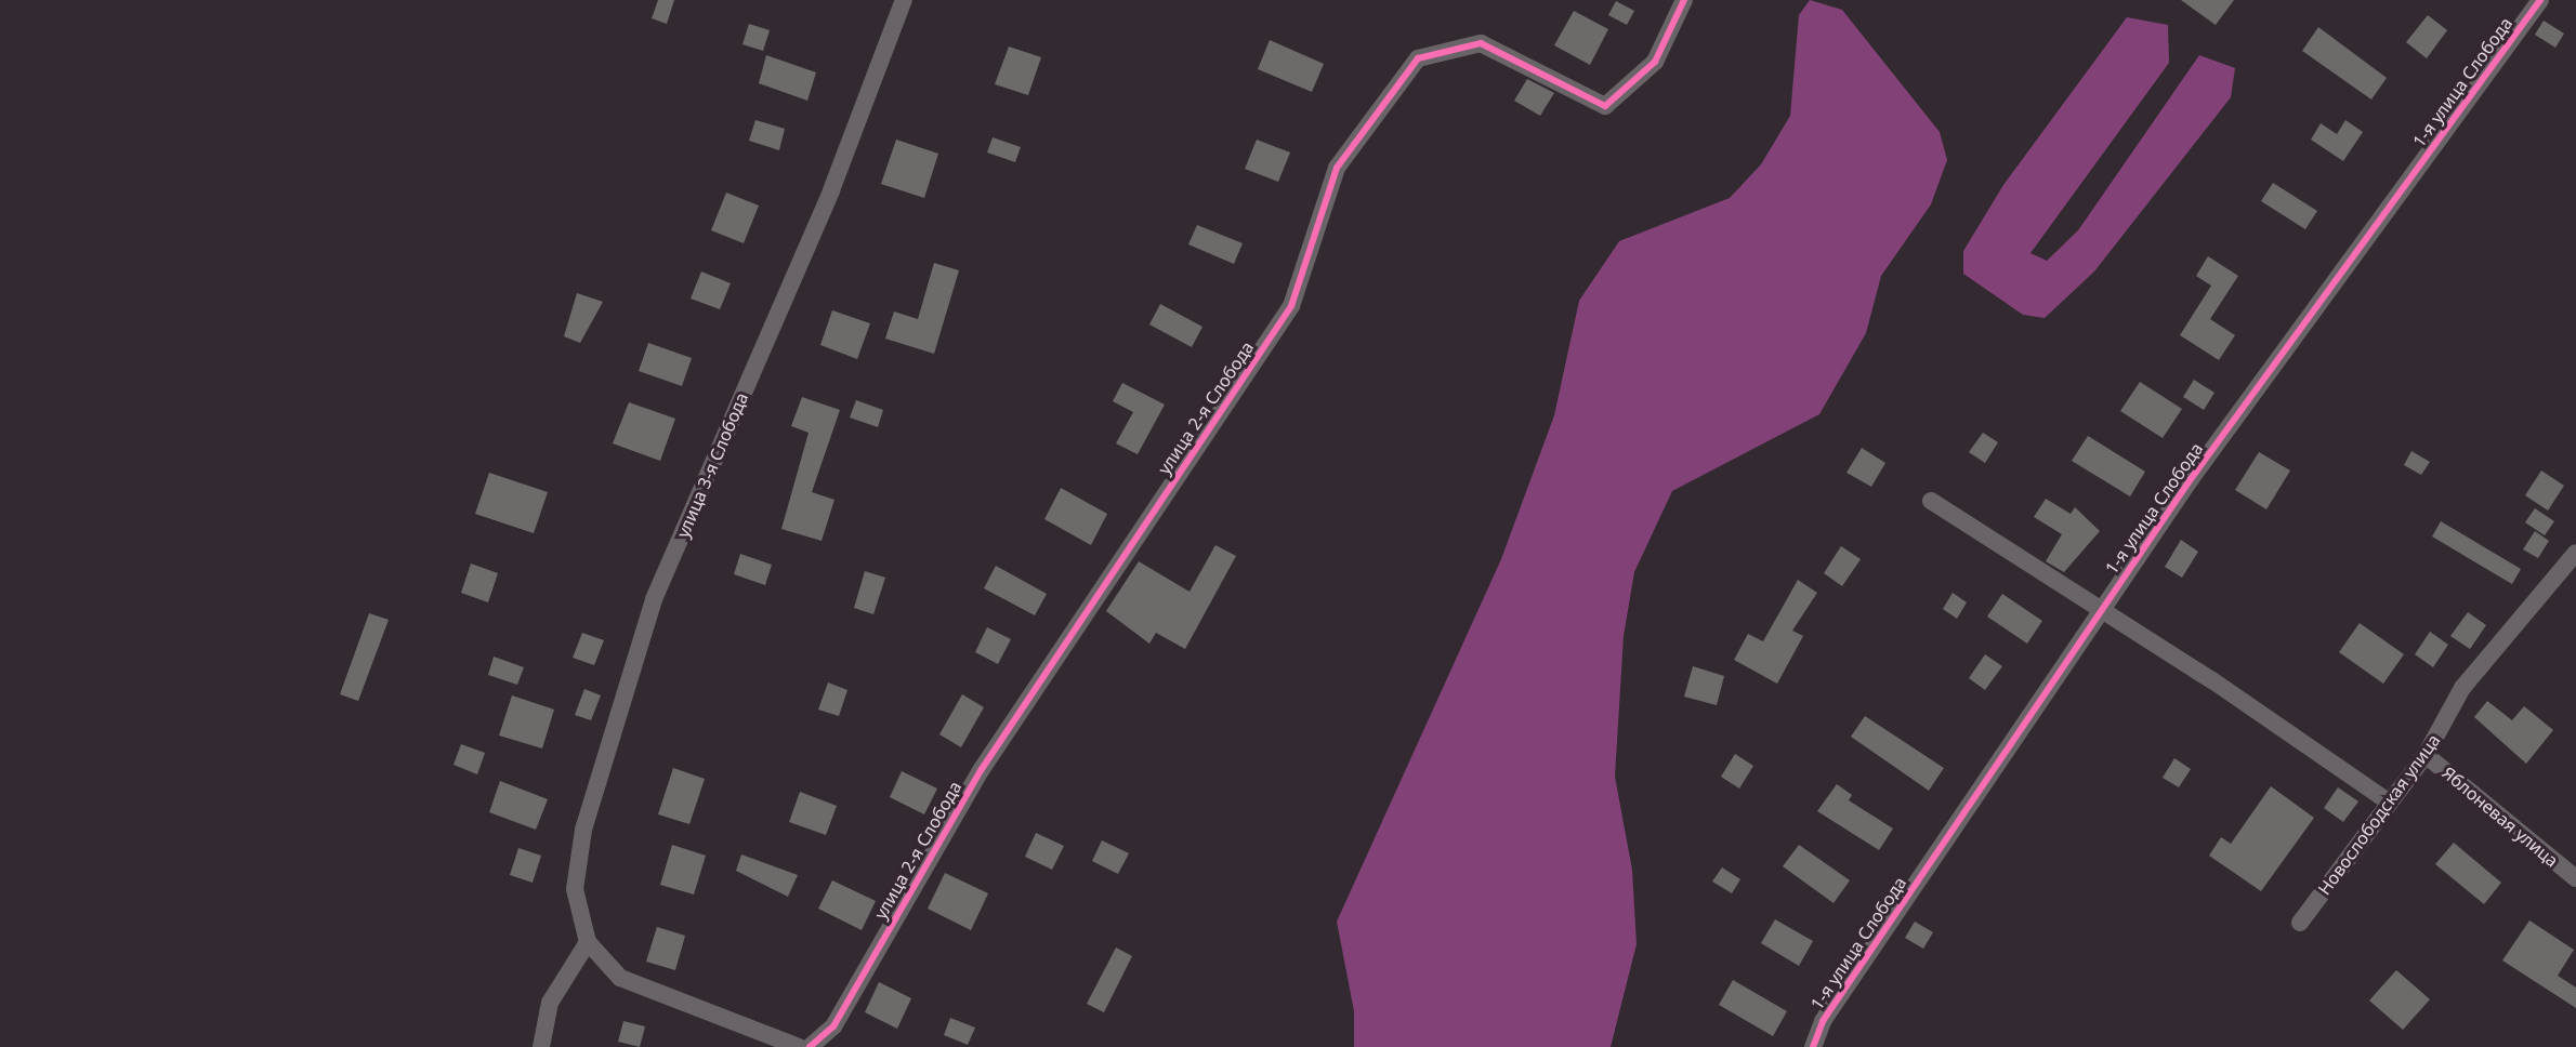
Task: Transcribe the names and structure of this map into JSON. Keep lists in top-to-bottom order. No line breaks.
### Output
{"streets":{"street":["1-я улица Слобода","улица 2-я Слобода","улица 3-я Слобода","Новослободская улица","Яблоневая улица"]},"crossings":[["Новослободская улица","Яблоневая улица"]]}
